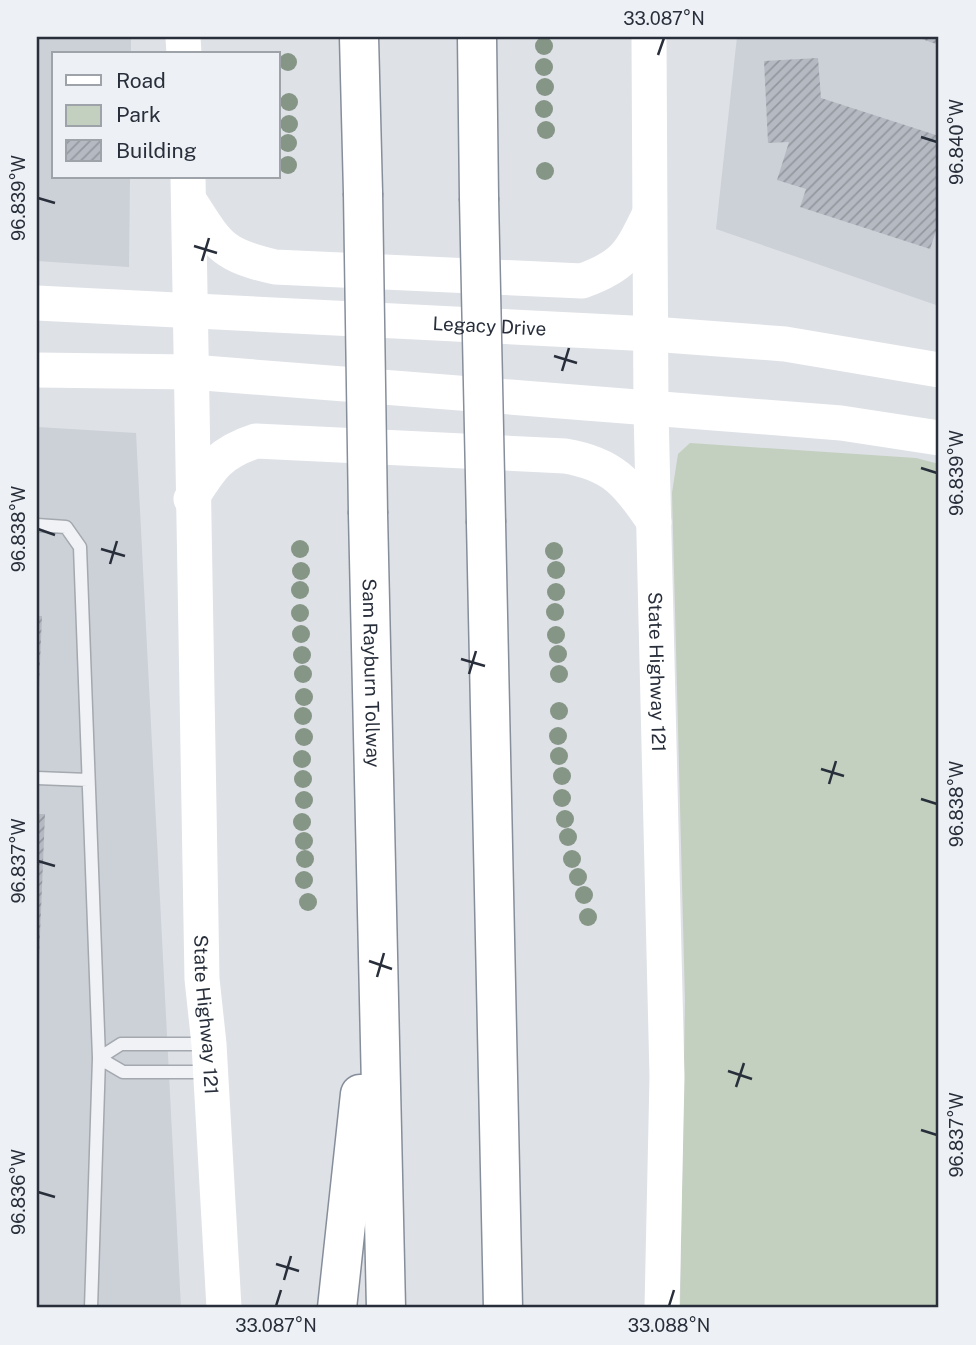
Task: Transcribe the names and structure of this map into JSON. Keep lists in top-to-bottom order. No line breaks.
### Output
{"streets":{"highway":["Sam Rayburn Tollway"],"main road":["Legacy Drive","State Highway 121"]},"crossings":[["Legacy Drive","State Highway 121"]],"legend":["Road","Park","Building"],"coordinates":["33.087°N","96.840°W","96.839°W","96.838°W","96.837°W","96.836°W","33.088°N"]}
